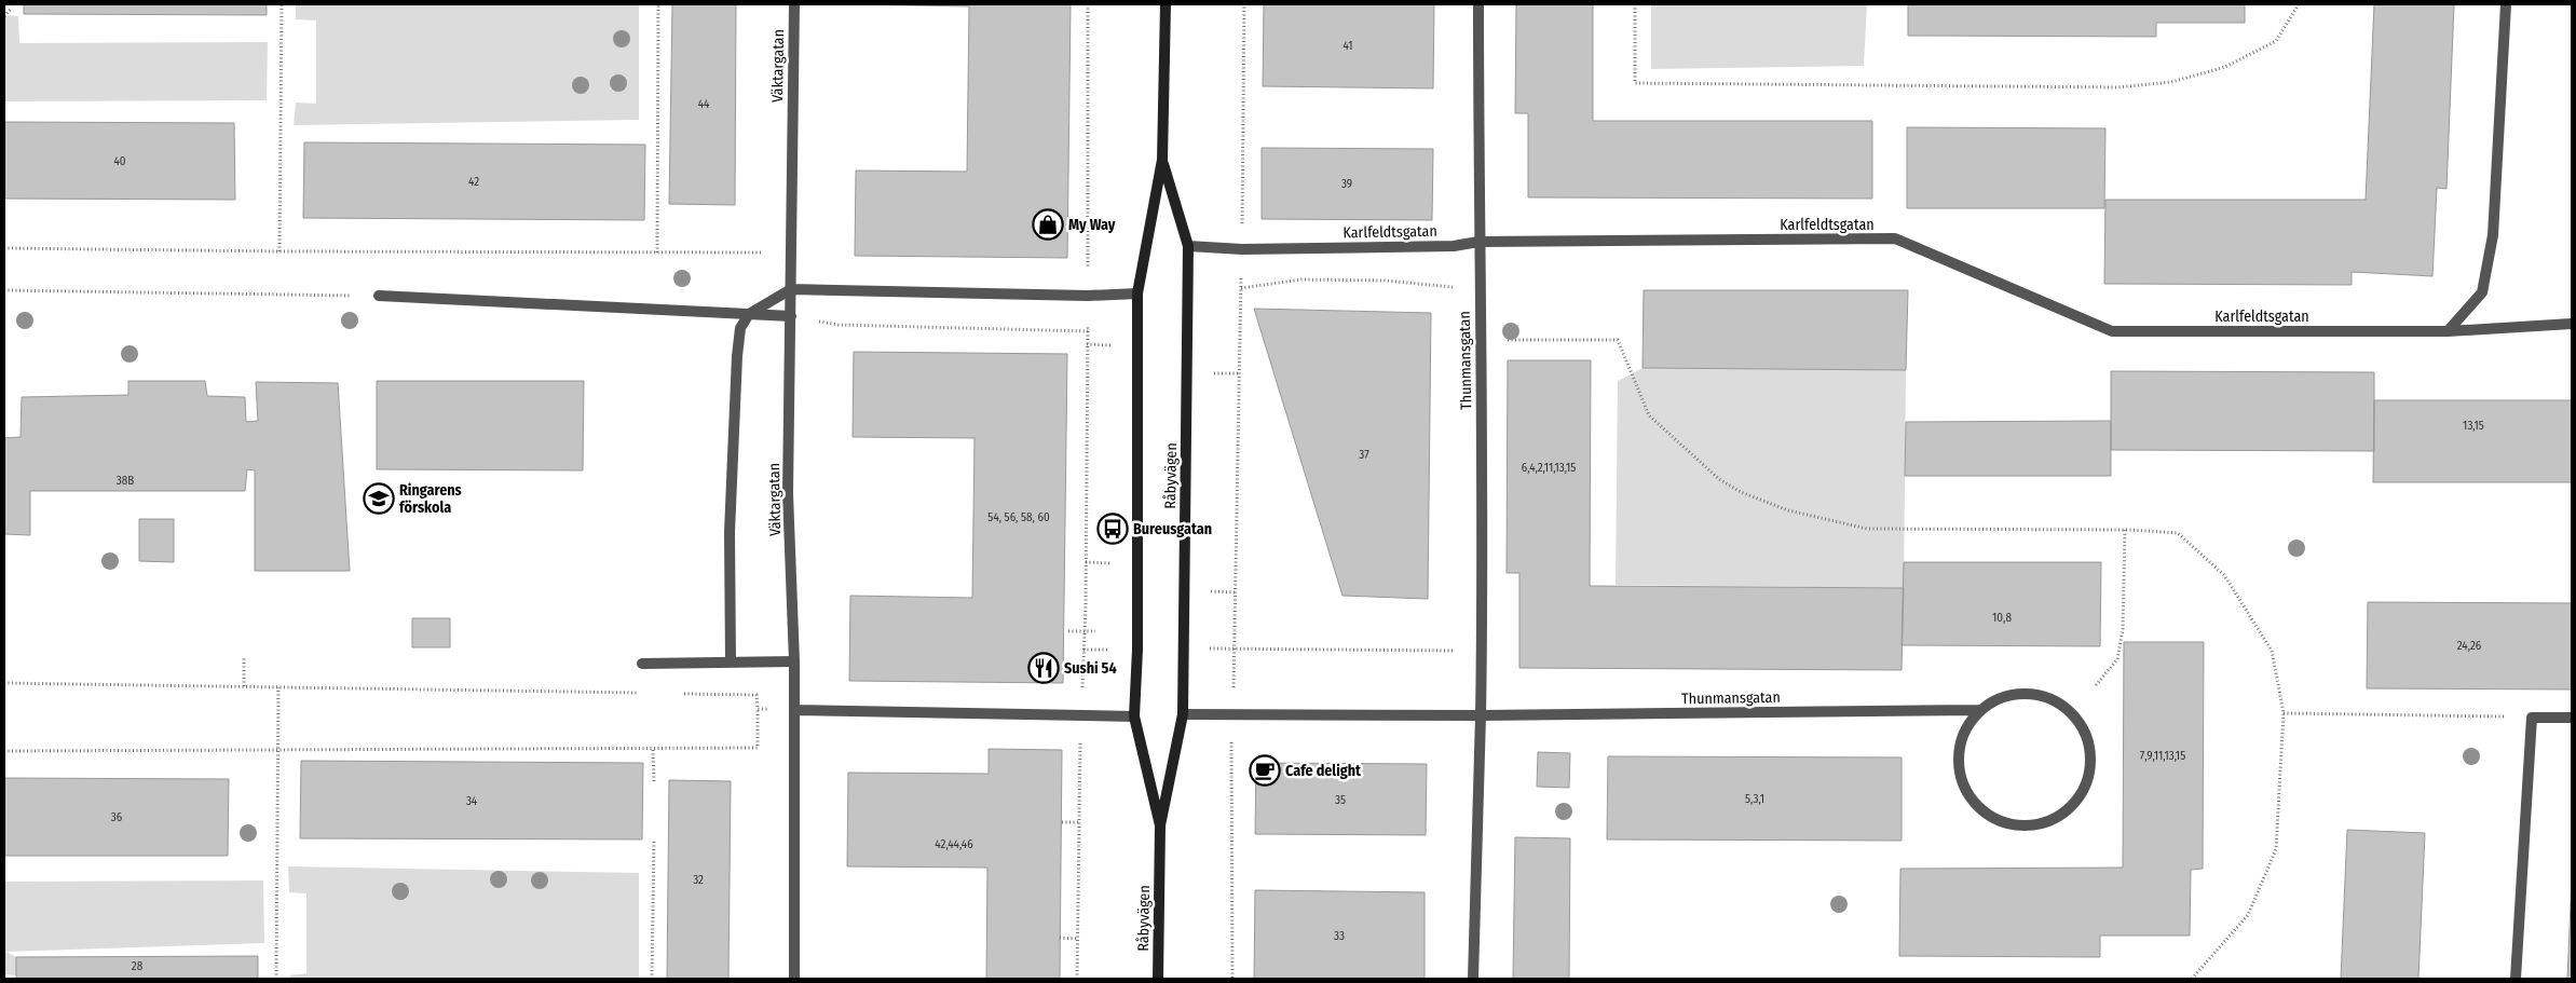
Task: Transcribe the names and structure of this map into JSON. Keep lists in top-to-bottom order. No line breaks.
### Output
{"streets":{"main road":["Råbyvägen"],"street":["Väktargatan","Karlfeldtsgatan","Thunmansgatan"]},"crossings":[["Karlfeldtsgatan","Thunmansgatan"],["Karlfeldtsgatan","Råbyvägen"]],"places":{"shop":["My Way"],"school or university":["Ringarens förskola"],"bus stop":["Bureusgatan"],"restaurant":["Sushi 54"],"cafe":["Cafe delight"]},"house_numbers":["41","44","40","42","39","13,15","37","6,4,2,11,13,15","38B","54, 56, 58, 60","10,8","24,26","7,9,11,13,15","5,3,1","35","34","36","42,44,46","32","33","28"]}
